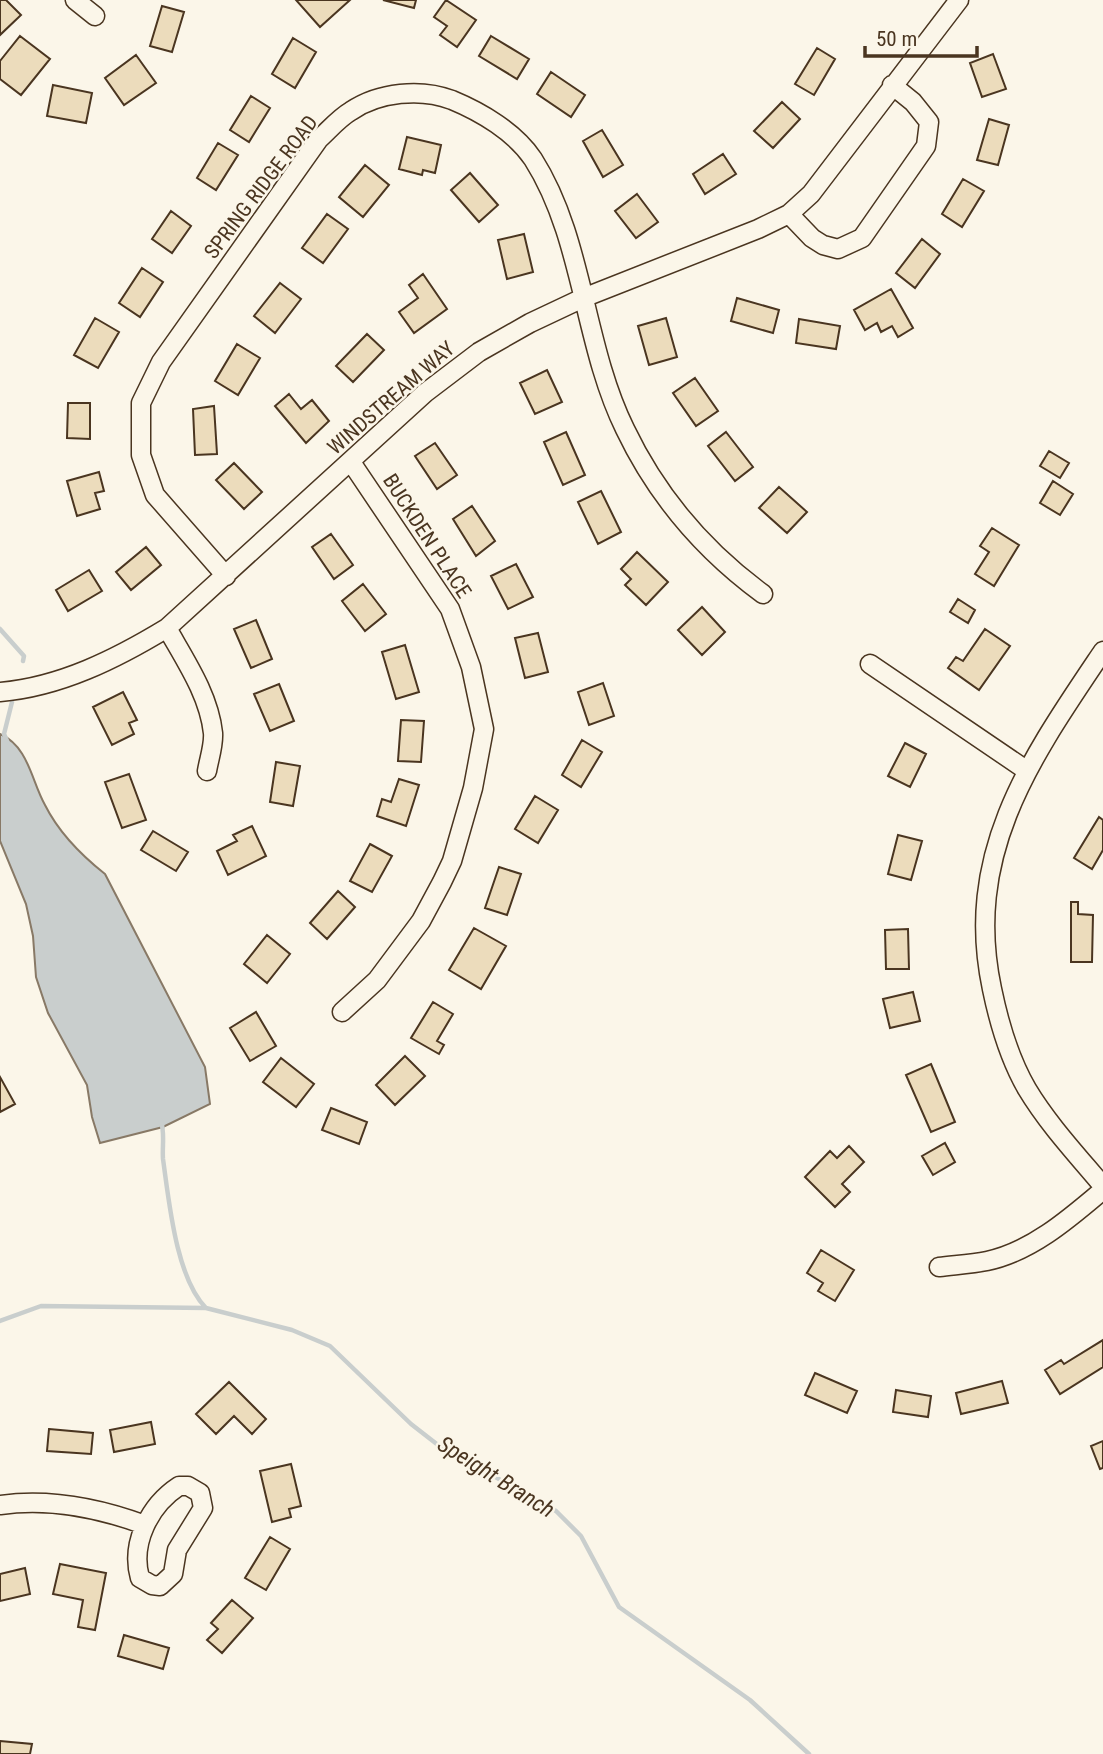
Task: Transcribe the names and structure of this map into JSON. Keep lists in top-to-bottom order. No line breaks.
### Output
{"streets":{"street":["SPRING RIDGE ROAD","WINDSTREAM WAY","BUCKDEN PLACE"]},"crossings":[["SPRING RIDGE ROAD","WINDSTREAM WAY"],["WINDSTREAM WAY","BUCKDEN PLACE"]],"water":["Speight Branch"],"scale_bar":"50 m"}
